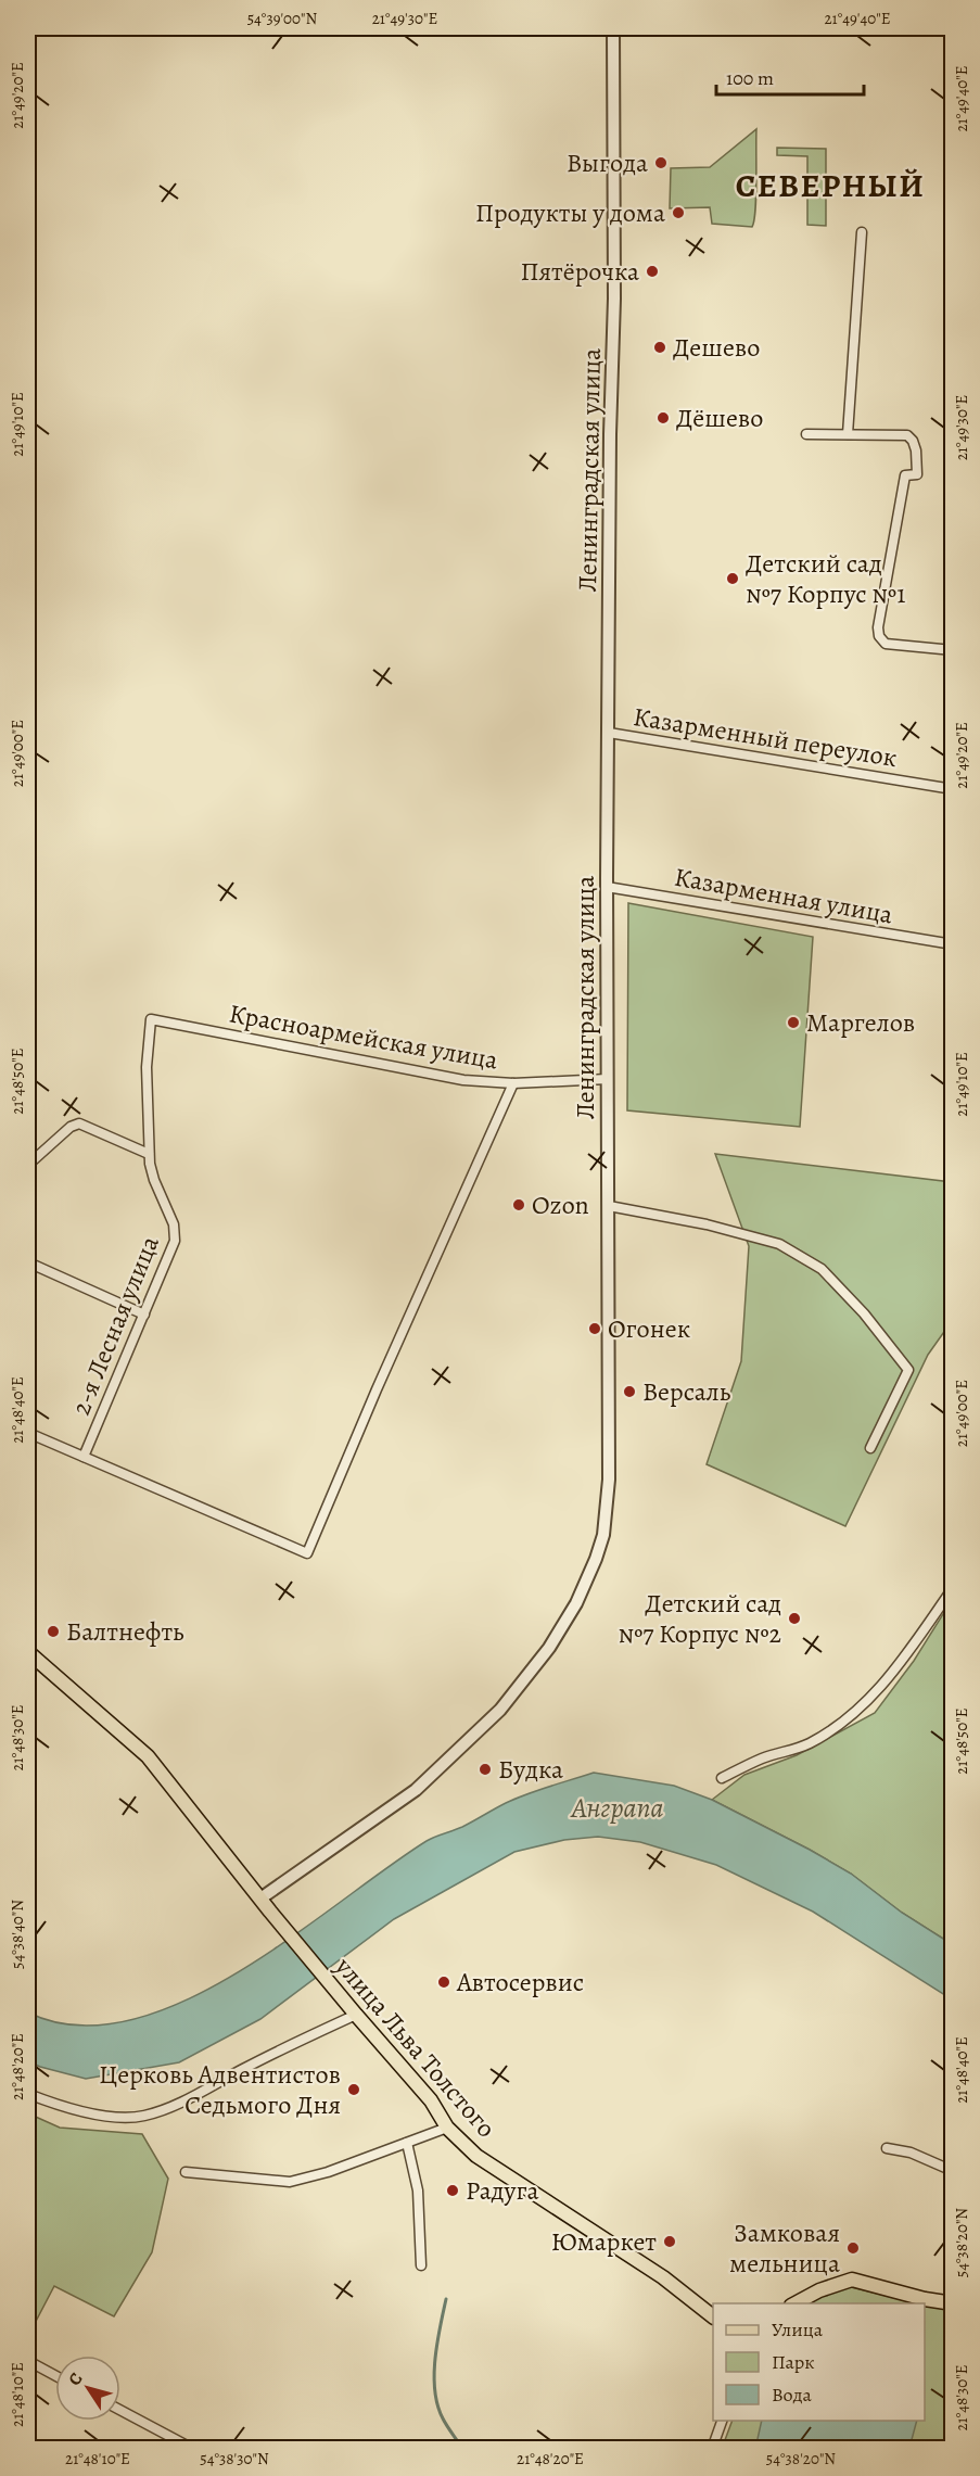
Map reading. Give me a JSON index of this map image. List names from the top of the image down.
{
  "streets": {
    "main road": ["улица Льва Толстого"],
    "street": [
      "Ленинградская улица",
      "Казарменный переулок",
      "Казарменная улица",
      "Красноармейская улица",
      "2-я Лесная улица"
    ]
  },
  "crossings": [
    ["Ленинградская улица", "Казарменный переулок"],
    ["Ленинградская улица", "Казарменная улица"],
    ["Ленинградская улица", "Красноармейская улица"],
    ["Ленинградская улица", "улица Льва Толстого"],
    ["Красноармейская улица", "2-я Лесная улица"]
  ],
  "districts": ["СЕВЕРНЫЙ"],
  "water": ["Анграпа"],
  "places": [
    "Выгода",
    "Продукты у дома",
    "Пятёрочка",
    "Дешево",
    "Дёшево",
    "Детский сад №7 Корпус №1",
    "Маргелов",
    "Ozon",
    "Огонек",
    "Версаль",
    "Детский сад №7 Корпус №2",
    "Балтнефть",
    "Будка",
    "Автосервис",
    "Церковь Адвентистов Седьмого Дня",
    "Радуга",
    "Юмаркет",
    "Замковая мельница"
  ],
  "legend": ["Улица", "Парк", "Вода"],
  "scale_bar": "100 m",
  "north": "top left",
  "coordinates": [
    "54°39'00\"N",
    "21°49'30\"E",
    "21°49'40\"E",
    "21°49'20\"E",
    "21°49'10\"E",
    "21°49'00\"E",
    "21°48'50\"E",
    "21°48'40\"E",
    "21°48'30\"E",
    "54°38'40\"N",
    "21°48'20\"E",
    "54°38'20\"N",
    "21°48'10\"E",
    "54°38'30\"N"
  ]
}
